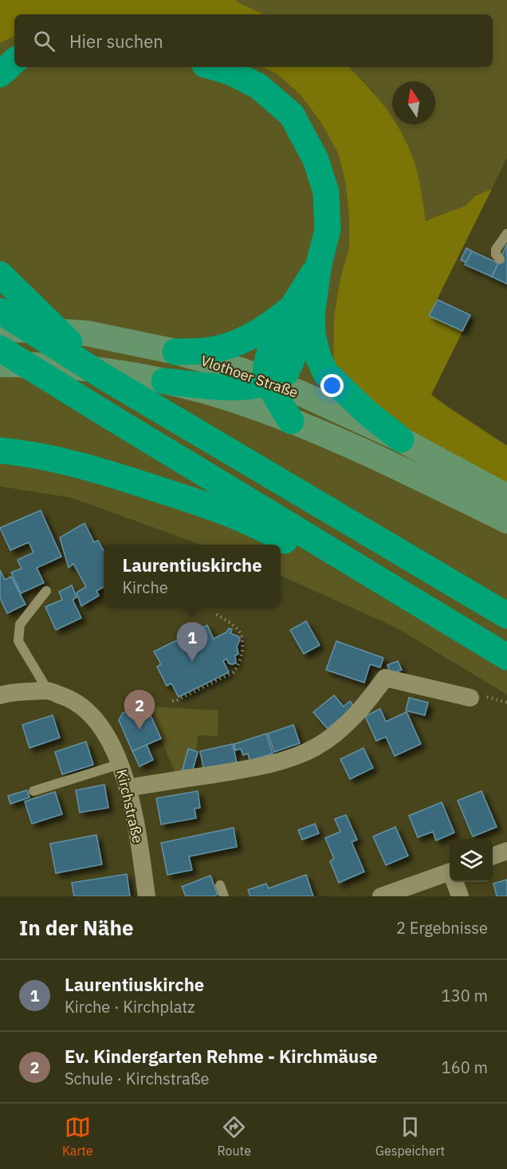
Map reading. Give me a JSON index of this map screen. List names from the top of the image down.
{
  "streets": {
    "main road": ["Vlothoer Straße"],
    "street": ["Kirchstraße"]
  },
  "north": "top",
  "page": {
    "search": "Hier suchen",
    "popup": ["Laurentiuskirche", "Kirche"],
    "pins": ["1", "2"],
    "heading": ["In der Nähe", "2 Ergebnisse"],
    "list": [
      {
        "mark": "1",
        "name": "Laurentiuskirche",
        "note": "Kirche · Kirchplatz",
        "value": "130 m"
      },
      {
        "mark": "2",
        "name": "Ev. Kindergarten Rehme - Kirchmäuse",
        "note": "Schule · Kirchstraße",
        "value": "160 m"
      }
    ],
    "nav": ["Karte", "Route", "Gespeichert"]
  }
}
